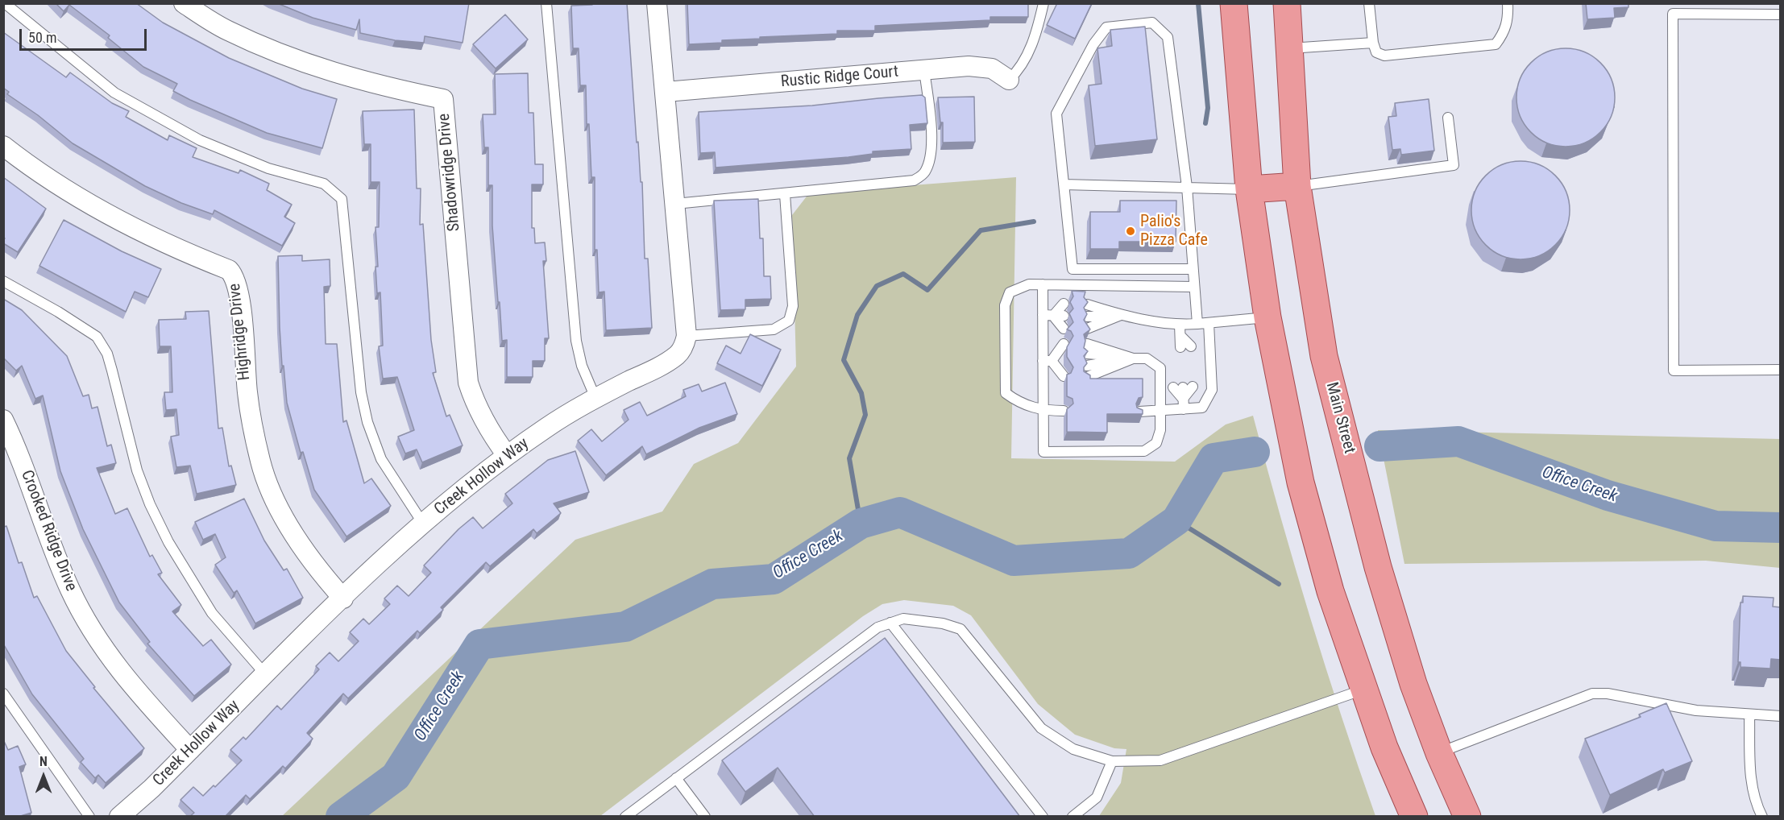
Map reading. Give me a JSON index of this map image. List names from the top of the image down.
{
  "streets": {
    "main road": ["Main Street"],
    "street": [
      "Rustic Ridge Court",
      "Shadowridge Drive",
      "Highridge Drive",
      "Creek Hollow Way",
      "Crooked Ridge Drive"
    ]
  },
  "crossings": [
    ["Shadowridge Drive", "Creek Hollow Way"],
    ["Highridge Drive", "Creek Hollow Way"],
    ["Creek Hollow Way", "Crooked Ridge Drive"]
  ],
  "water": ["Office Creek"],
  "places": ["Palio's Pizza Cafe"],
  "scale_bar": "50 m",
  "north": "top"
}
